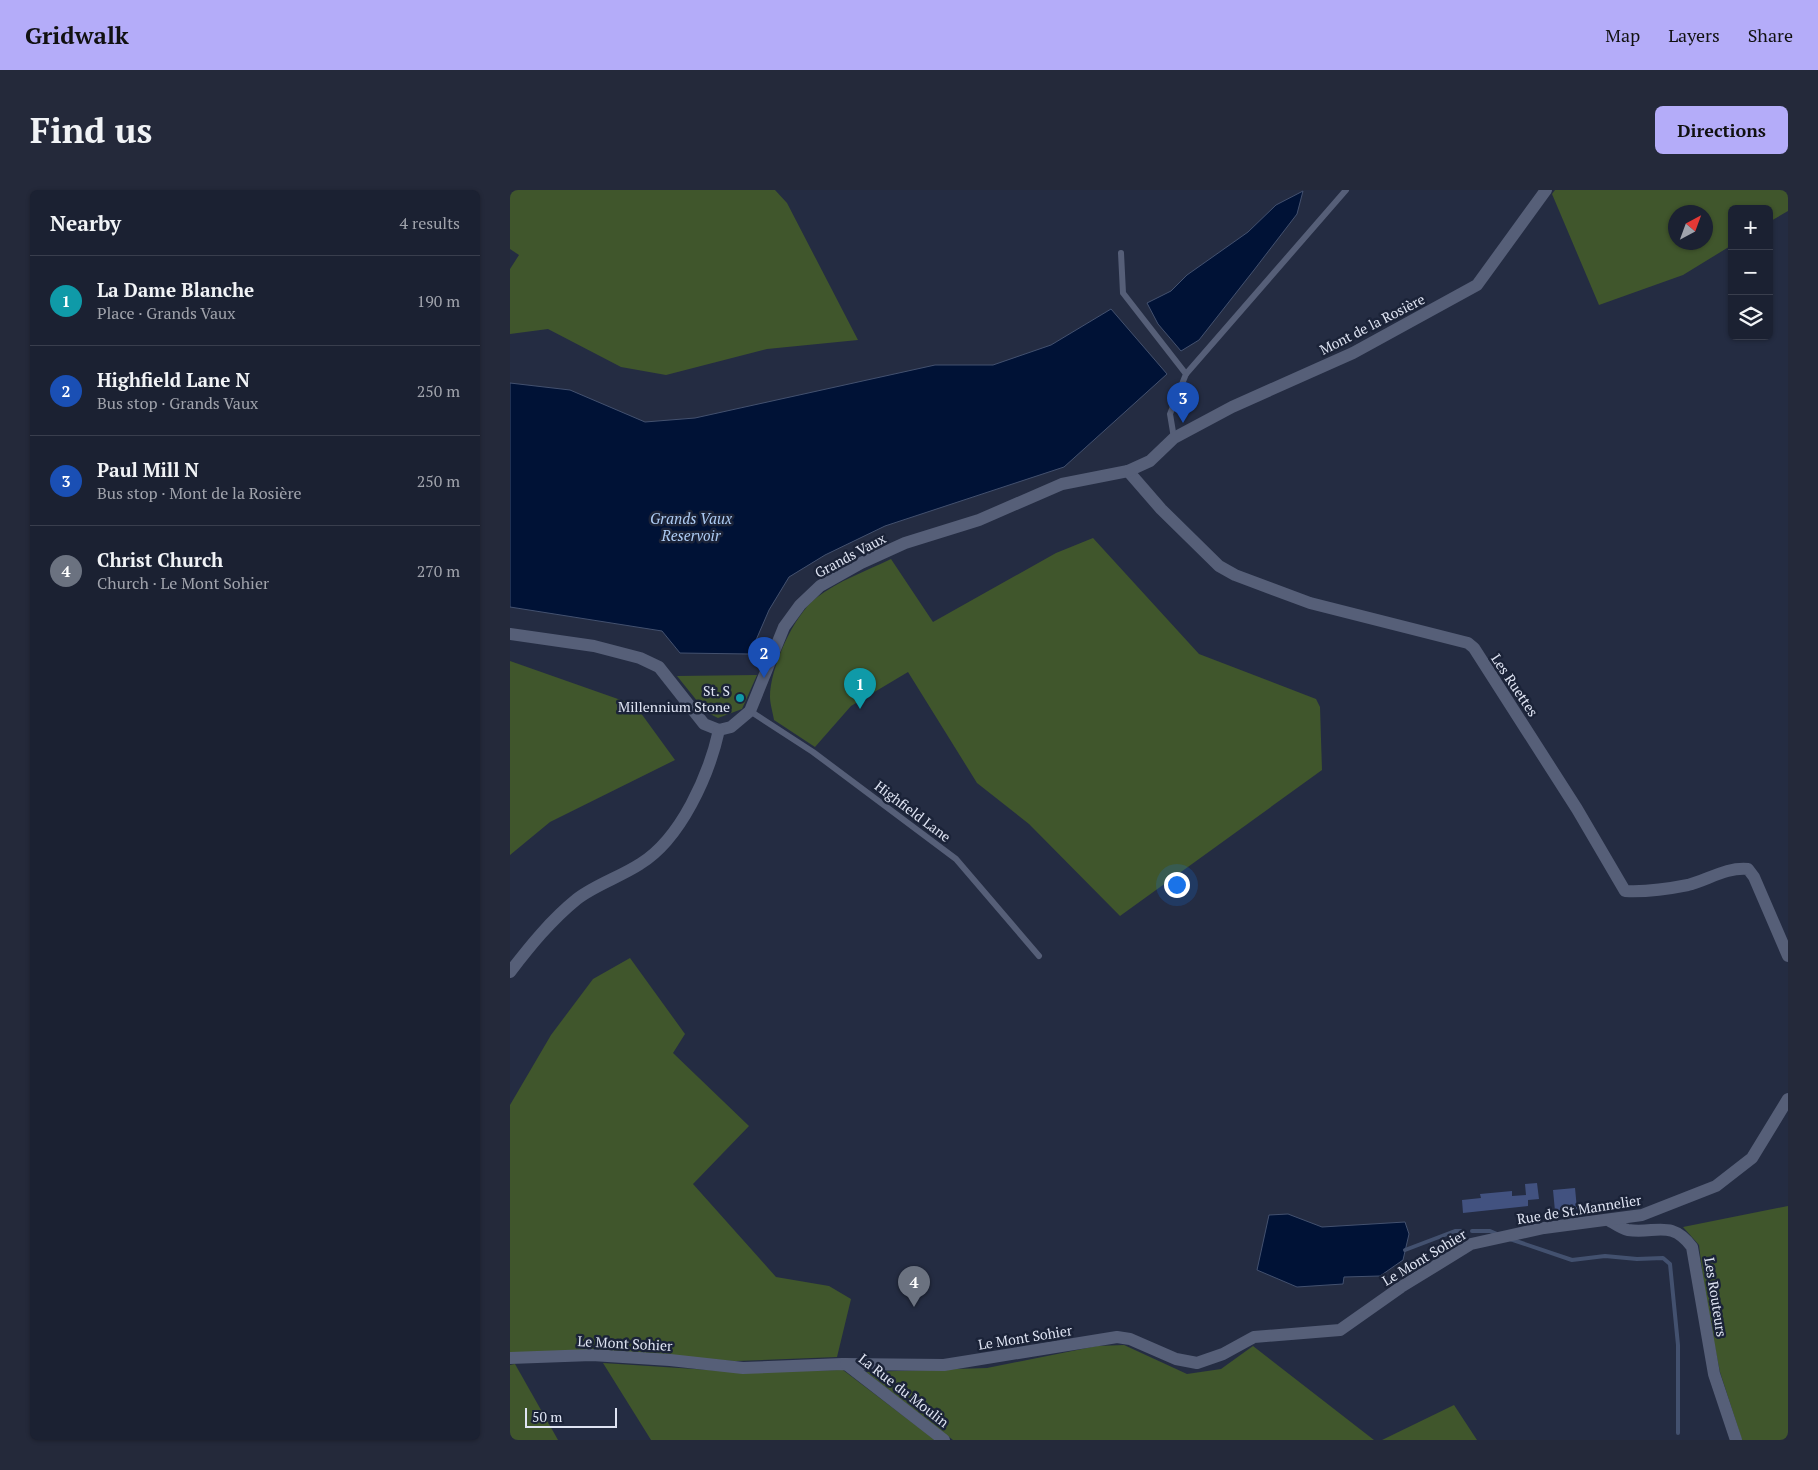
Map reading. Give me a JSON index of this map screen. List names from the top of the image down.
{
  "streets": {
    "street": [
      "Mont de la Rosière",
      "Grands Vaux",
      "Les Ruettes",
      "Rue de St.Mannelier",
      "Le Mont Sohier",
      "Les Routeurs",
      "La Rue du Moulin"
    ],
    "lane": ["Highfield Lane"]
  },
  "crossings": [
    ["Mont de la Rosière", "Grands Vaux"],
    ["Grands Vaux", "Les Ruettes"],
    ["Grands Vaux", "Highfield Lane"],
    ["Rue de St.Mannelier", "Le Mont Sohier"],
    ["Rue de St.Mannelier", "Les Routeurs"],
    ["Le Mont Sohier", "La Rue du Moulin"]
  ],
  "water": ["Grands Vaux Reservoir"],
  "places": ["St. S Millennium Stone"],
  "scale_bar": "50 m",
  "north": "top right",
  "page": {
    "header": "Gridwalk",
    "nav": ["Map", "Layers", "Share"],
    "buttons": "Directions",
    "title": "Find us",
    "heading": ["Nearby", "4 results"],
    "map_buttons": ["+", "−"],
    "list": [
      {
        "mark": "1",
        "name": "La Dame Blanche",
        "note": "Place · Grands Vaux",
        "value": "190 m"
      },
      {
        "mark": "2",
        "name": "Highfield Lane N",
        "note": "Bus stop · Grands Vaux",
        "value": "250 m"
      },
      {
        "mark": "3",
        "name": "Paul Mill N",
        "note": "Bus stop · Mont de la Rosière",
        "value": "250 m"
      },
      {
        "mark": "4",
        "name": "Christ Church",
        "note": "Church · Le Mont Sohier",
        "value": "270 m"
      }
    ],
    "pins": [
      "3",
      "2",
      "1",
      "4"
    ],
    "scale": "50 m"
  }
}
